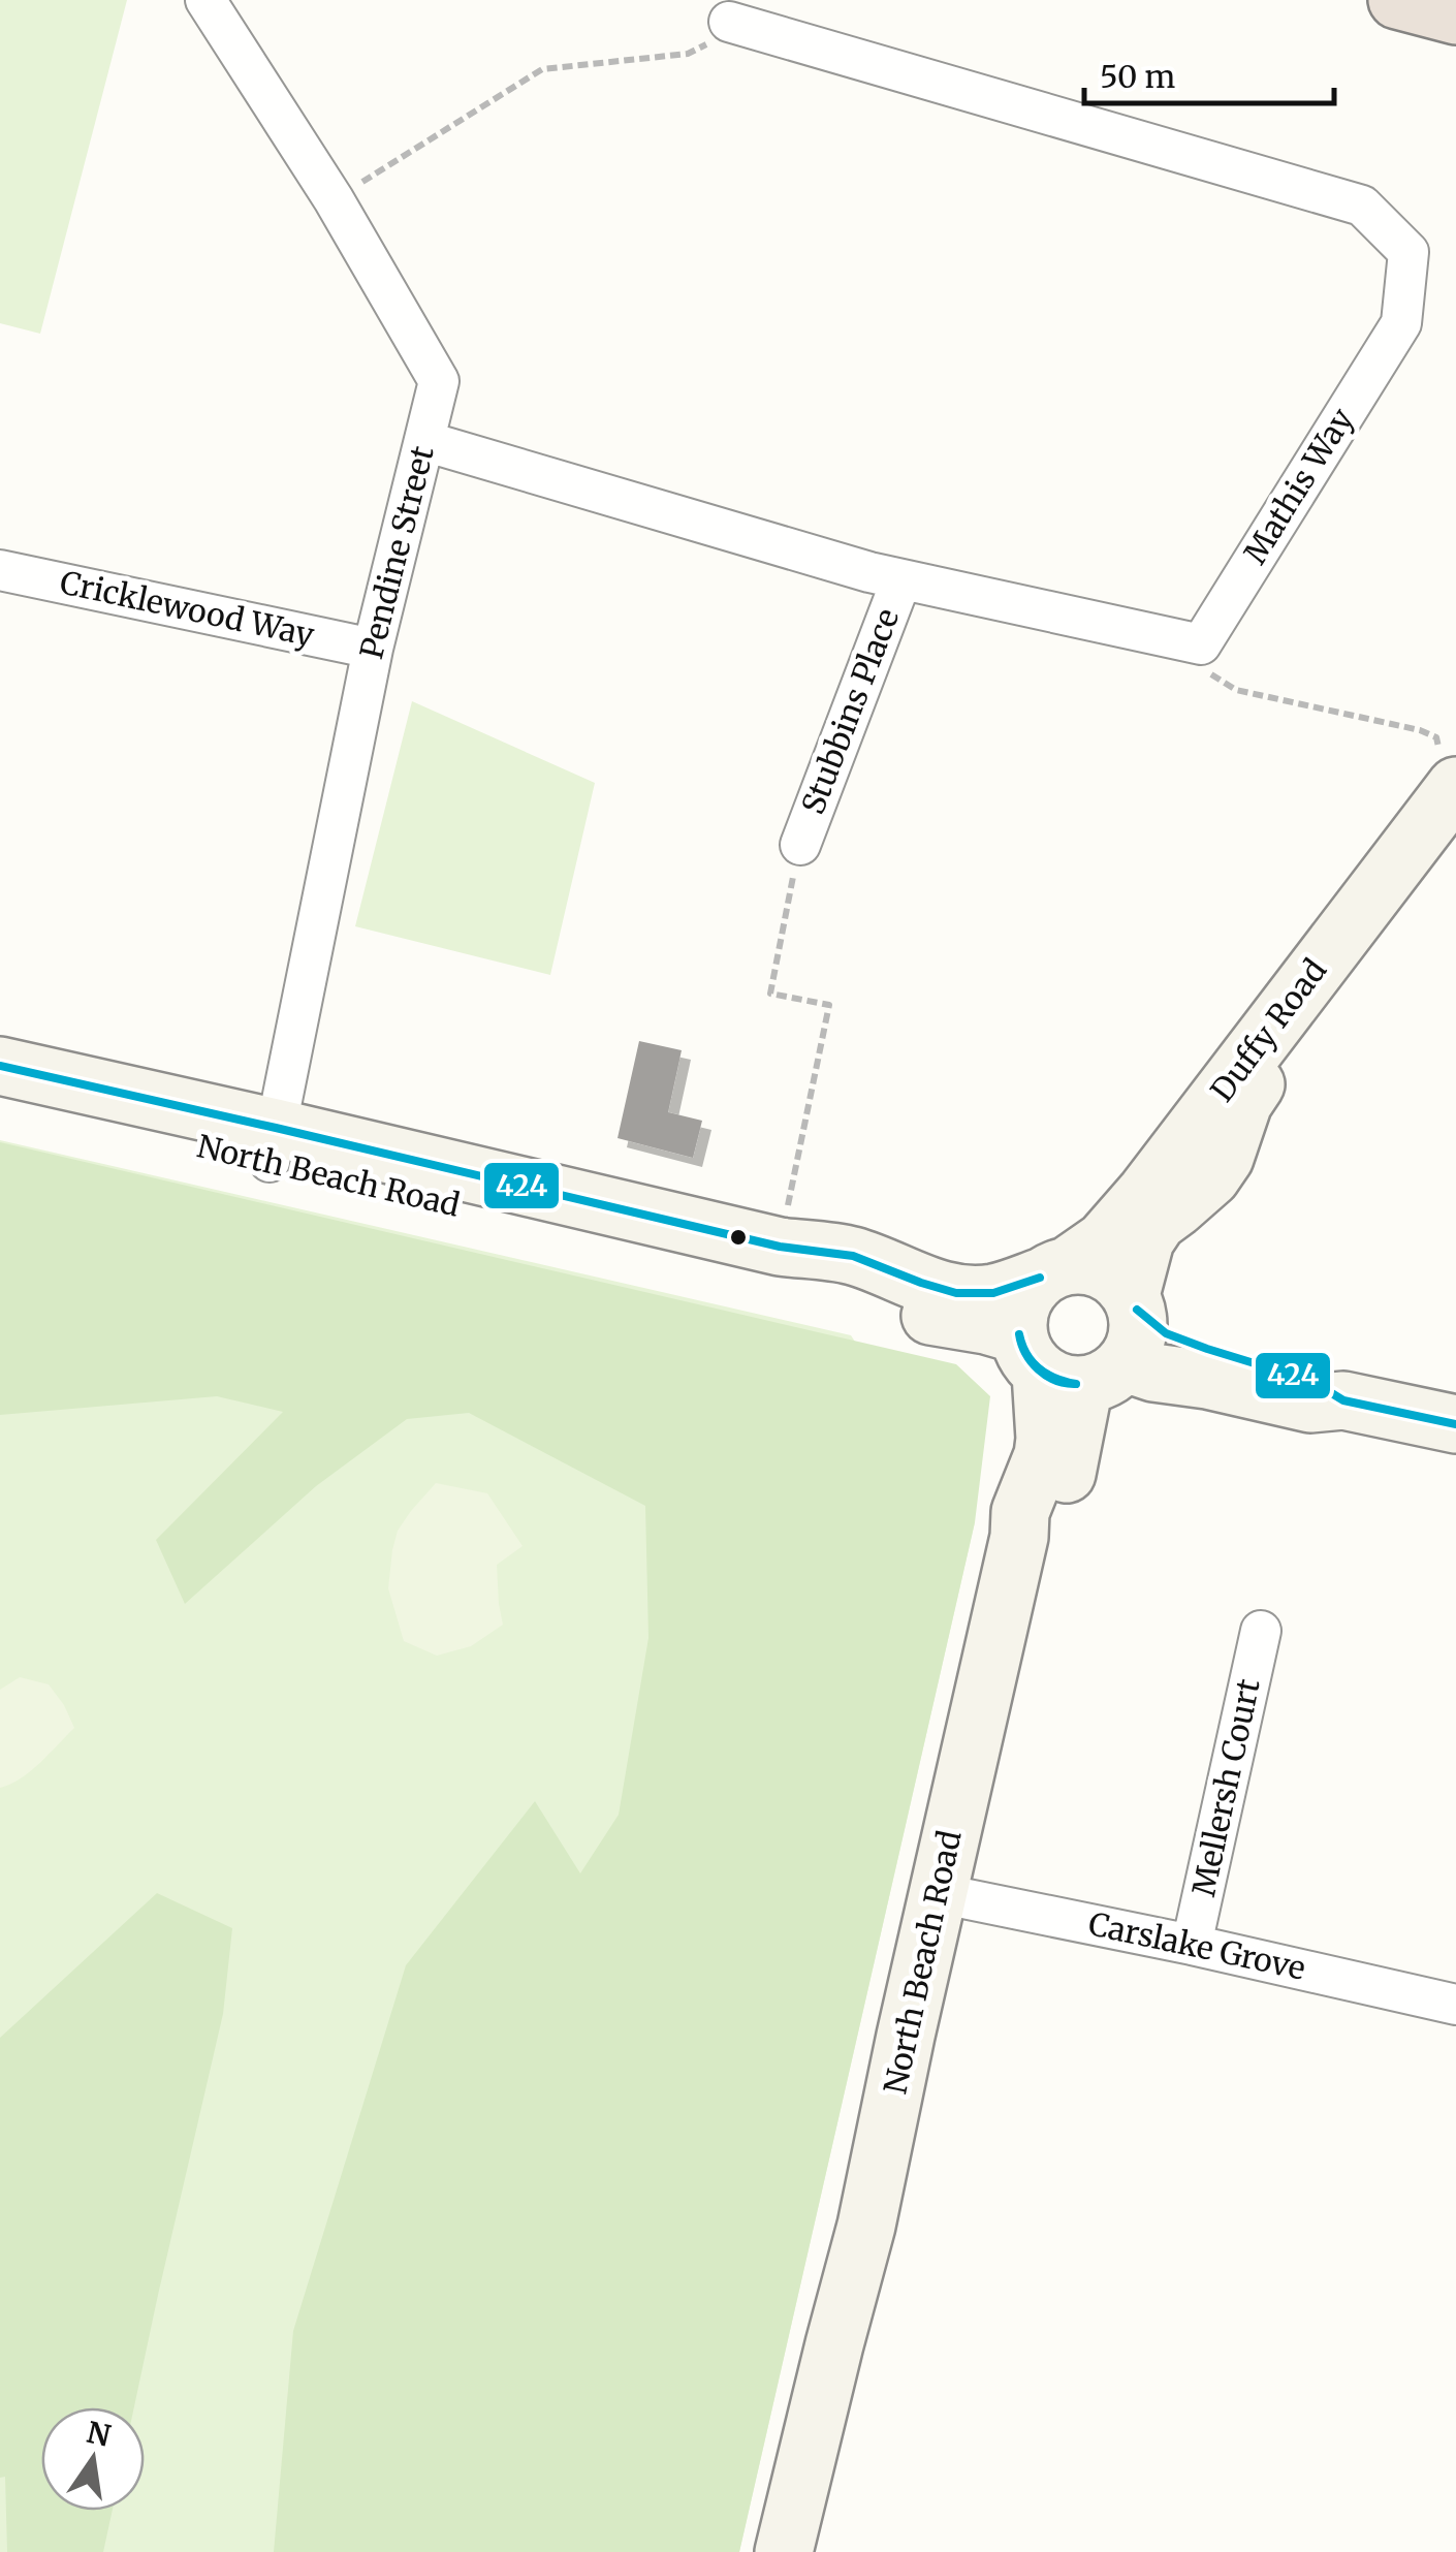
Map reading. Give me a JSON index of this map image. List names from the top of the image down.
{
  "streets": {
    "main road": ["Duffy Road", "North Beach Road"],
    "street": [
      "Mathis Way",
      "Pendine Street",
      "Cricklewood Way",
      "Stubbins Place",
      "Mellersh Court",
      "Carslake Grove"
    ]
  },
  "crossings": [
    ["Pendine Street", "Cricklewood Way"],
    ["Pendine Street", "North Beach Road"],
    ["Duffy Road", "North Beach Road"],
    ["North Beach Road", "Carslake Grove"],
    ["Mellersh Court", "Carslake Grove"]
  ],
  "lines": ["transit line 424"],
  "scale_bar": "50 m",
  "north": "top"
}
